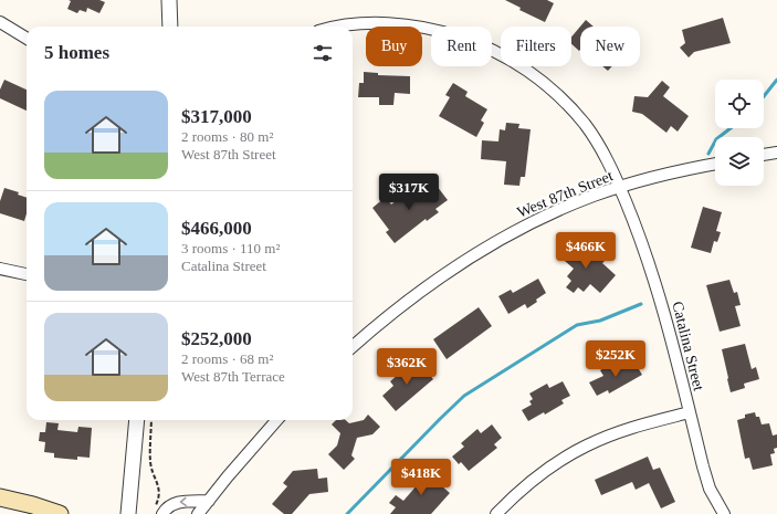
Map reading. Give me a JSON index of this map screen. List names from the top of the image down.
{
  "streets": {
    "street": ["West 87th Street", "Catalina Street"]
  },
  "crossings": [
    ["West 87th Street", "Catalina Street"]
  ],
  "page": {
    "chip": [
      "Buy",
      "Rent",
      "Filters",
      "New"
    ],
    "heading": "5 homes",
    "list": [
      {
        "name": "$317,000",
        "note": "2 rooms · 80 m² · West 87th Street"
      },
      {
        "name": "$466,000",
        "note": "3 rooms · 110 m² · Catalina Street"
      },
      {
        "name": "$252,000",
        "note": "2 rooms · 68 m² · West 87th Terrace"
      }
    ],
    "price": [
      "$317K",
      "$466K",
      "$252K",
      "$362K",
      "$418K"
    ]
  }
}
